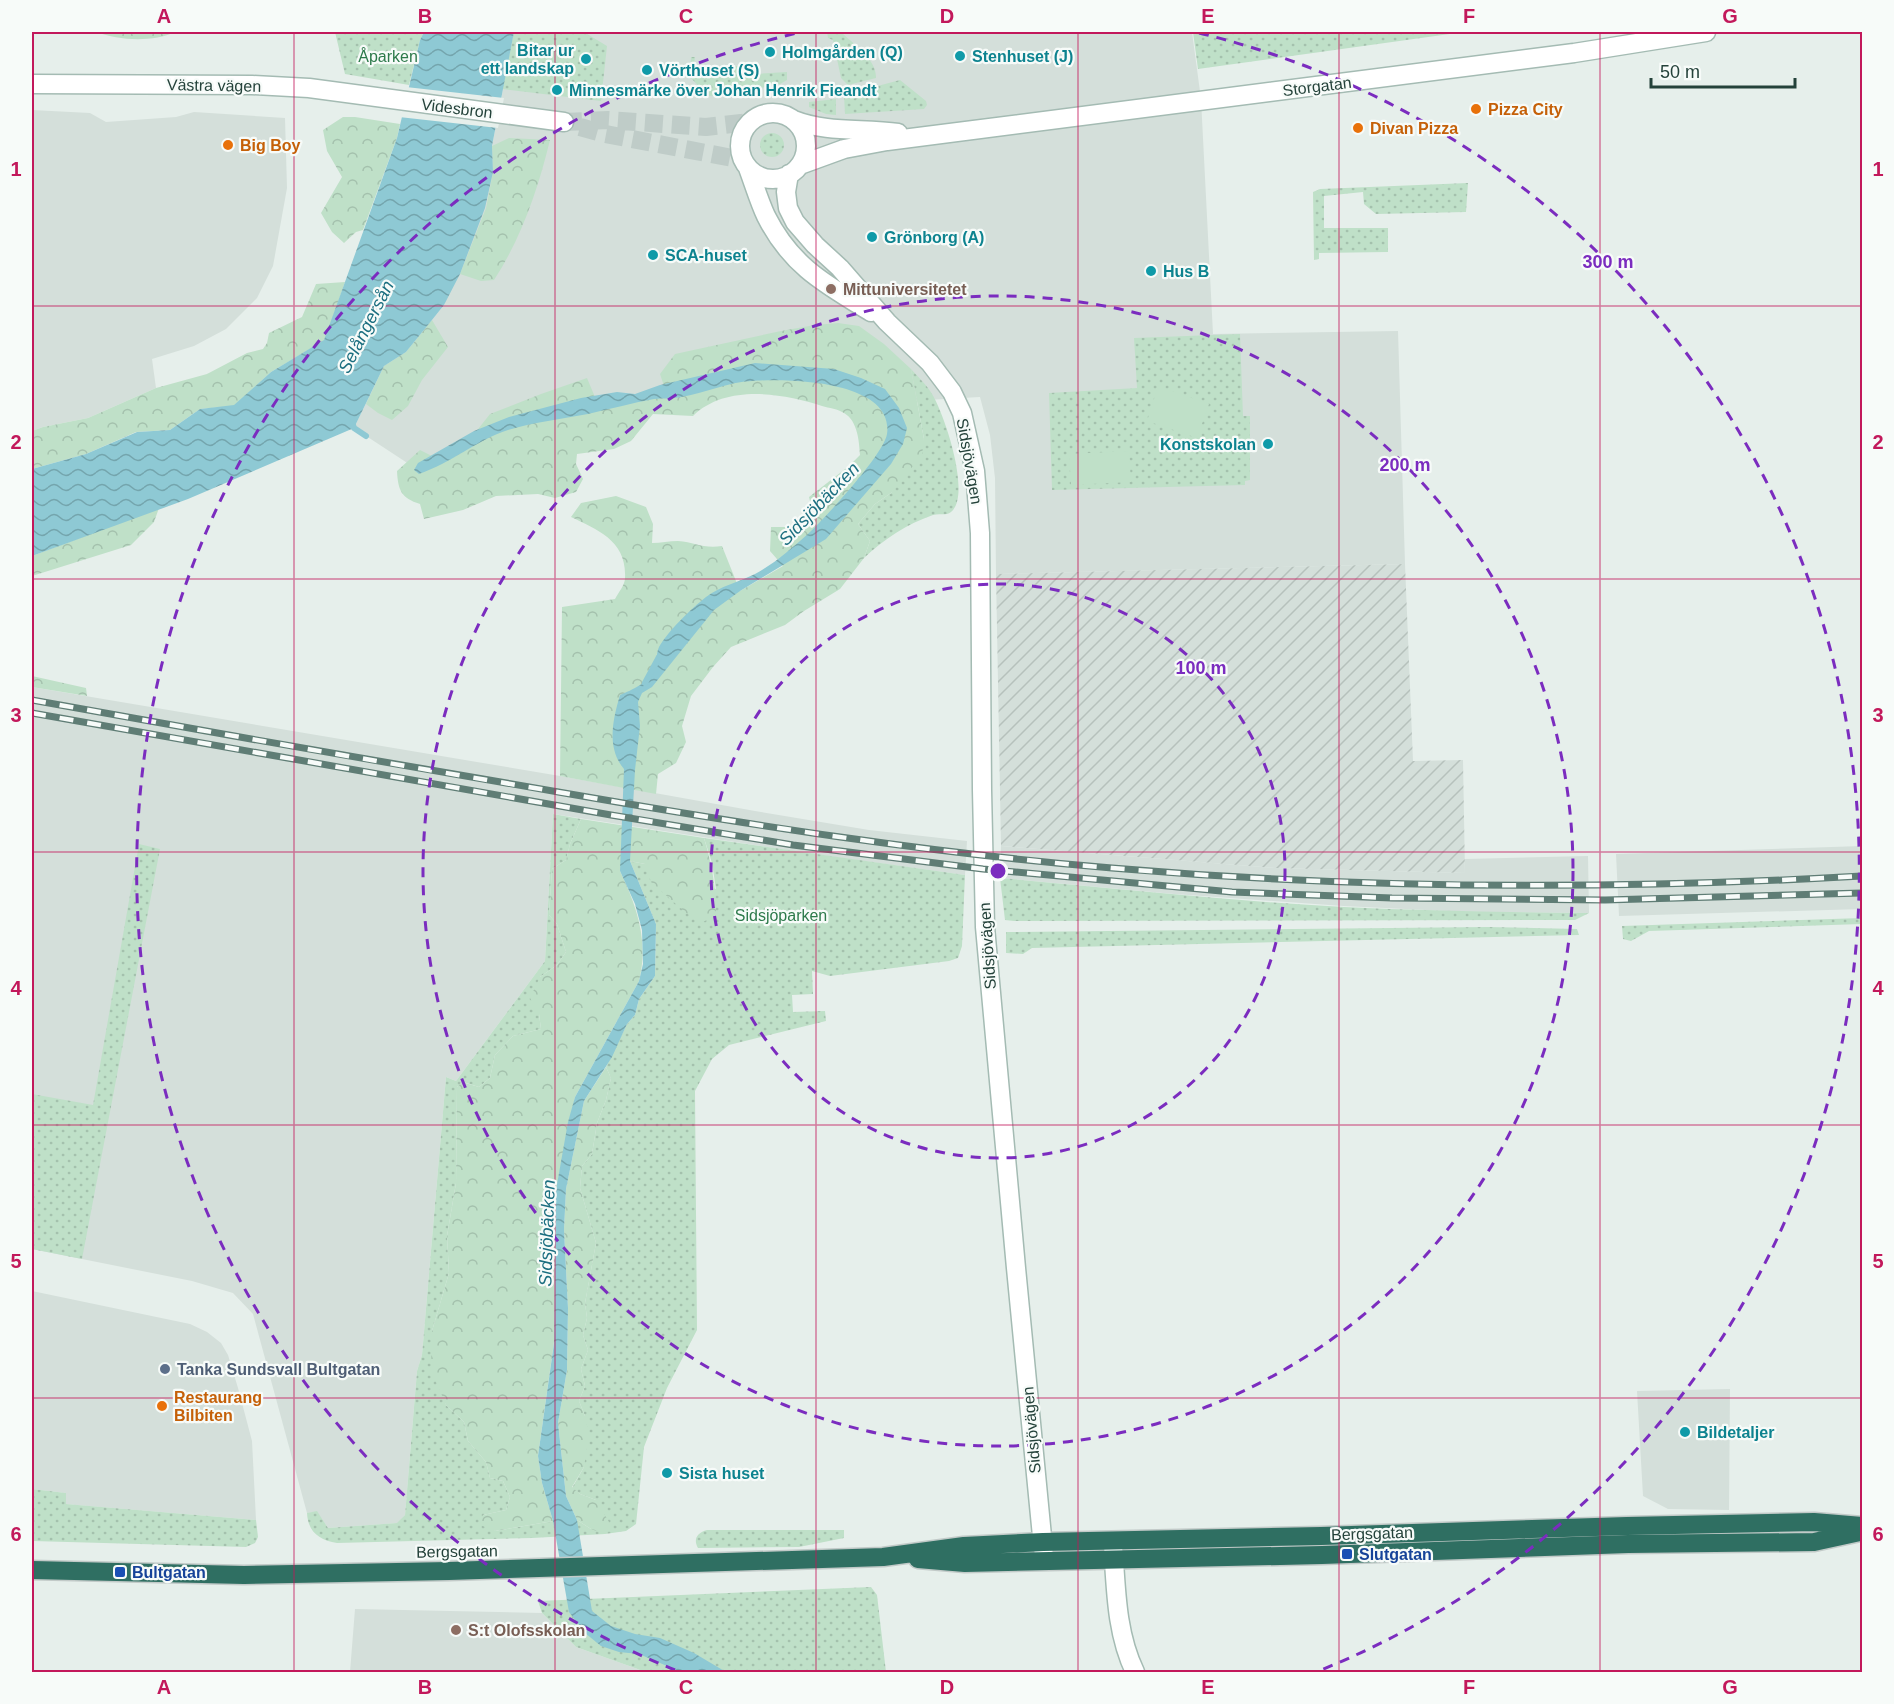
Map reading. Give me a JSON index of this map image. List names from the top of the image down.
{
  "streets": {
    "highway": ["Bergsgatan"],
    "street": [
      "Västra vägen",
      "Storgatan",
      "Videsbron",
      "Sidsjövägen"
    ]
  },
  "crossings": [
    ["Västra vägen", "Videsbron"],
    ["Storgatan", "Sidsjövägen"],
    ["Sidsjövägen", "Bergsgatan"]
  ],
  "water": ["Selångersån", "Sidsjöbäcken"],
  "parks": ["Åparken", "Sidsjöparken"],
  "places": {
    "other": [
      "Holmgården (Q)",
      "Stenhuset (J)",
      "Bitar ur ett landskap",
      "Vörthuset (S)",
      "Minnesmärke över Johan Henrik Fieandt",
      "Pizza City",
      "Divan Pizza",
      "Big Boy",
      "Grönborg (A)",
      "SCA-huset",
      "Hus B",
      "Mittuniversitetet",
      "Konstskolan",
      "Tanka Sundsvall Bultgatan",
      "Restaurang Bilbiten",
      "Bildetaljer",
      "Sista huset",
      "S:t Olofsskolan"
    ],
    "transit": ["Slutgatan", "Bultgatan"]
  },
  "scale_bar": "50 m",
  "grid": {
    "columns": [
      "A",
      "B",
      "C",
      "D",
      "E",
      "F",
      "G"
    ],
    "rows": [
      "1",
      "2",
      "3",
      "4",
      "5",
      "6"
    ]
  },
  "rings": ["300 m", "200 m", "100 m"]
}
